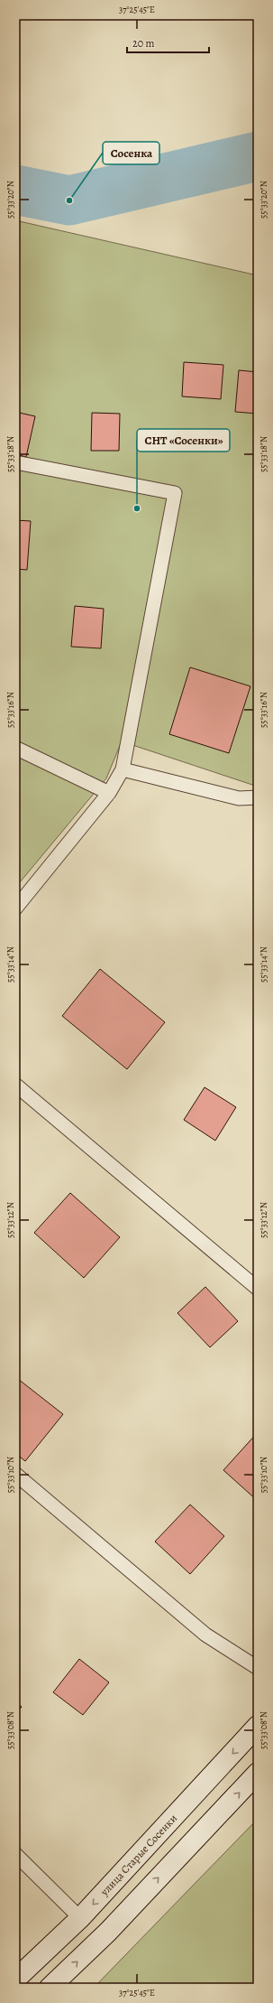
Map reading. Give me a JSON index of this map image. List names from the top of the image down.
{
  "streets": {
    "main road": ["улица Старые Сосенки"]
  },
  "places": ["Сосенка", "СНТ «Сосенки»"],
  "scale_bar": "20 m",
  "coordinates": [
    "37°25'45\"E",
    "55°33'20\"N",
    "55°33'18\"N",
    "55°33'16\"N",
    "55°33'14\"N",
    "55°33'12\"N",
    "55°33'10\"N",
    "55°33'08\"N"
  ]
}
